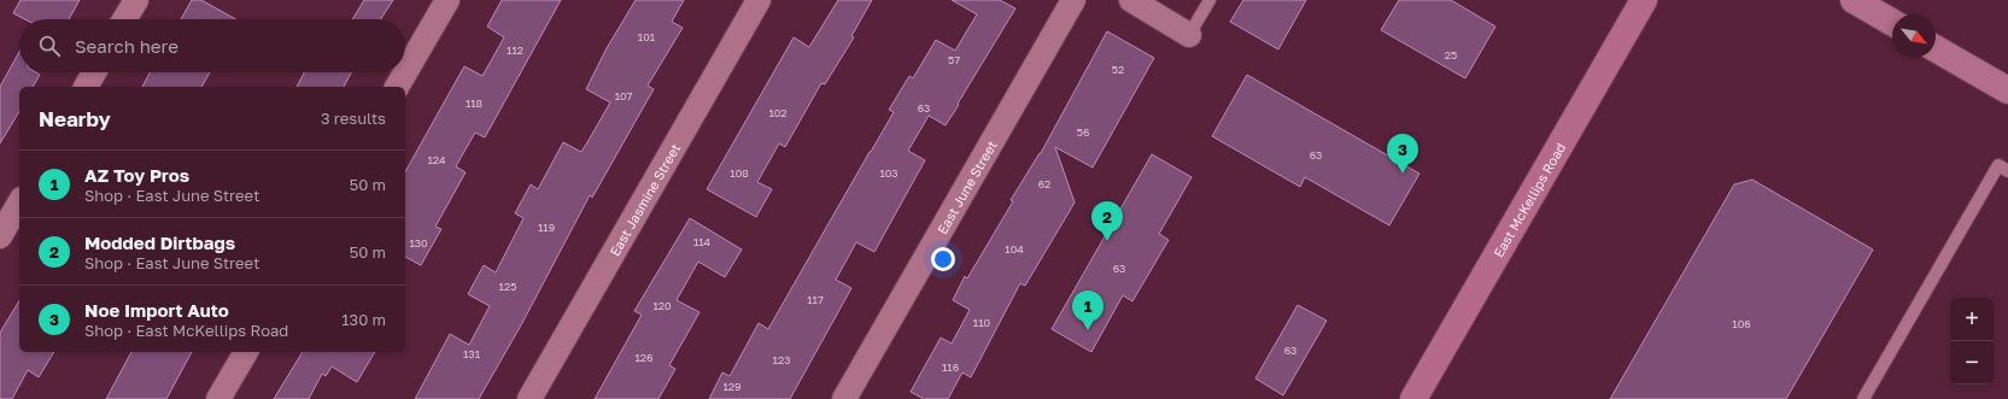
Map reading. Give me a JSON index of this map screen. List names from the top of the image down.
{
  "streets": {
    "main road": ["East McKellips Road"],
    "street": ["East June Street", "East Jasmine Street"]
  },
  "house_numbers": [
    "101",
    "112",
    "25",
    "57",
    "52",
    "107",
    "118",
    "63",
    "102",
    "56",
    "63",
    "124",
    "108",
    "103",
    "62",
    "119",
    "114",
    "130",
    "104",
    "63",
    "125",
    "117",
    "120",
    "110",
    "106",
    "63",
    "131",
    "126",
    "123",
    "116",
    "129"
  ],
  "north": "bottom right",
  "page": {
    "search": "Search here",
    "heading": ["Nearby", "3 results"],
    "pins": ["3", "2", "1"],
    "list": [
      {
        "mark": "1",
        "name": "AZ Toy Pros",
        "note": "Shop · East June Street",
        "value": "50 m"
      },
      {
        "mark": "2",
        "name": "Modded Dirtbags",
        "note": "Shop · East June Street",
        "value": "50 m"
      },
      {
        "mark": "3",
        "name": "Noe Import Auto",
        "note": "Shop · East McKellips Road",
        "value": "130 m"
      }
    ],
    "map_buttons": ["+", "−"]
  }
}
